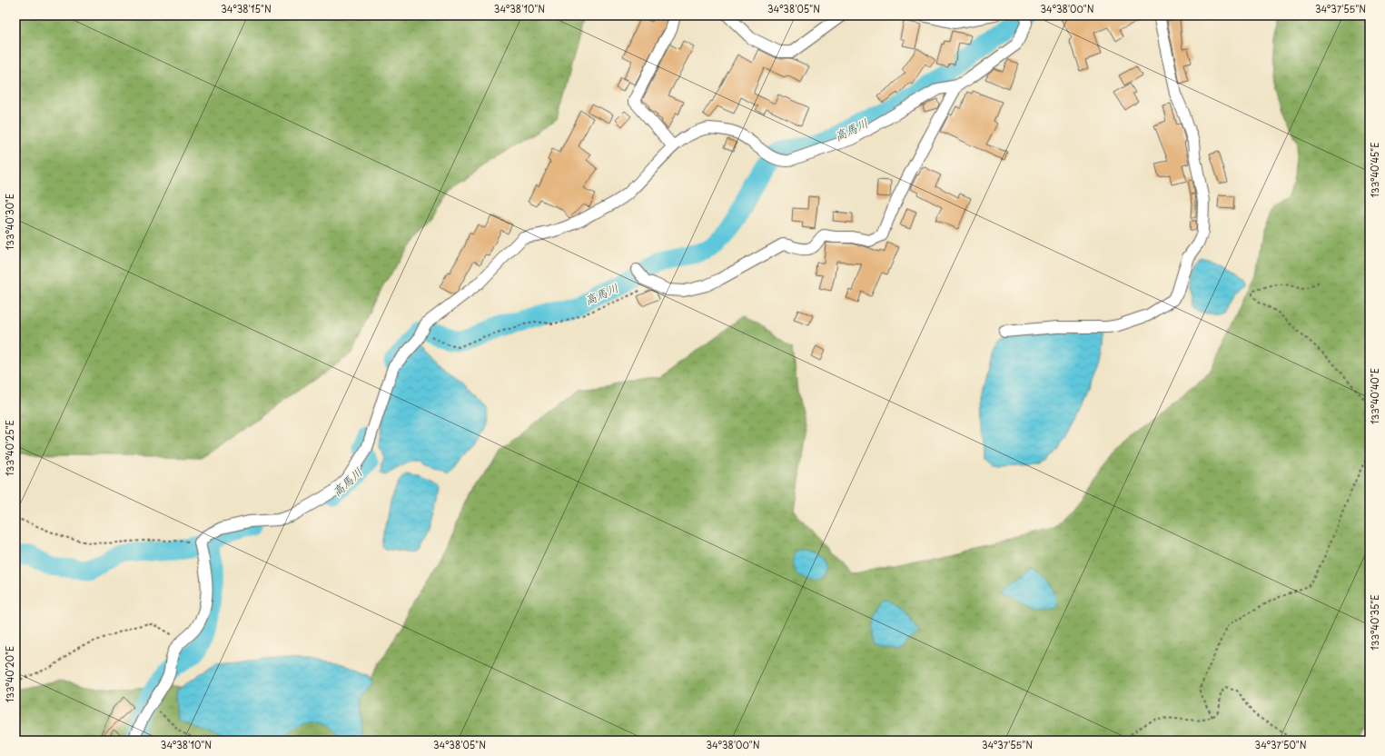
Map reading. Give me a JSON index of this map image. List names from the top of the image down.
{
  "water": ["高馬川"],
  "coordinates": [
    "34°38'15\"N",
    "34°38'10\"N",
    "34°38'05\"N",
    "34°38'00\"N",
    "34°37'55\"N",
    "133°40'45\"E",
    "133°40'30\"E",
    "133°40'40\"E",
    "133°40'25\"E",
    "133°40'35\"E",
    "133°40'20\"E",
    "34°37'50\"N"
  ]
}
